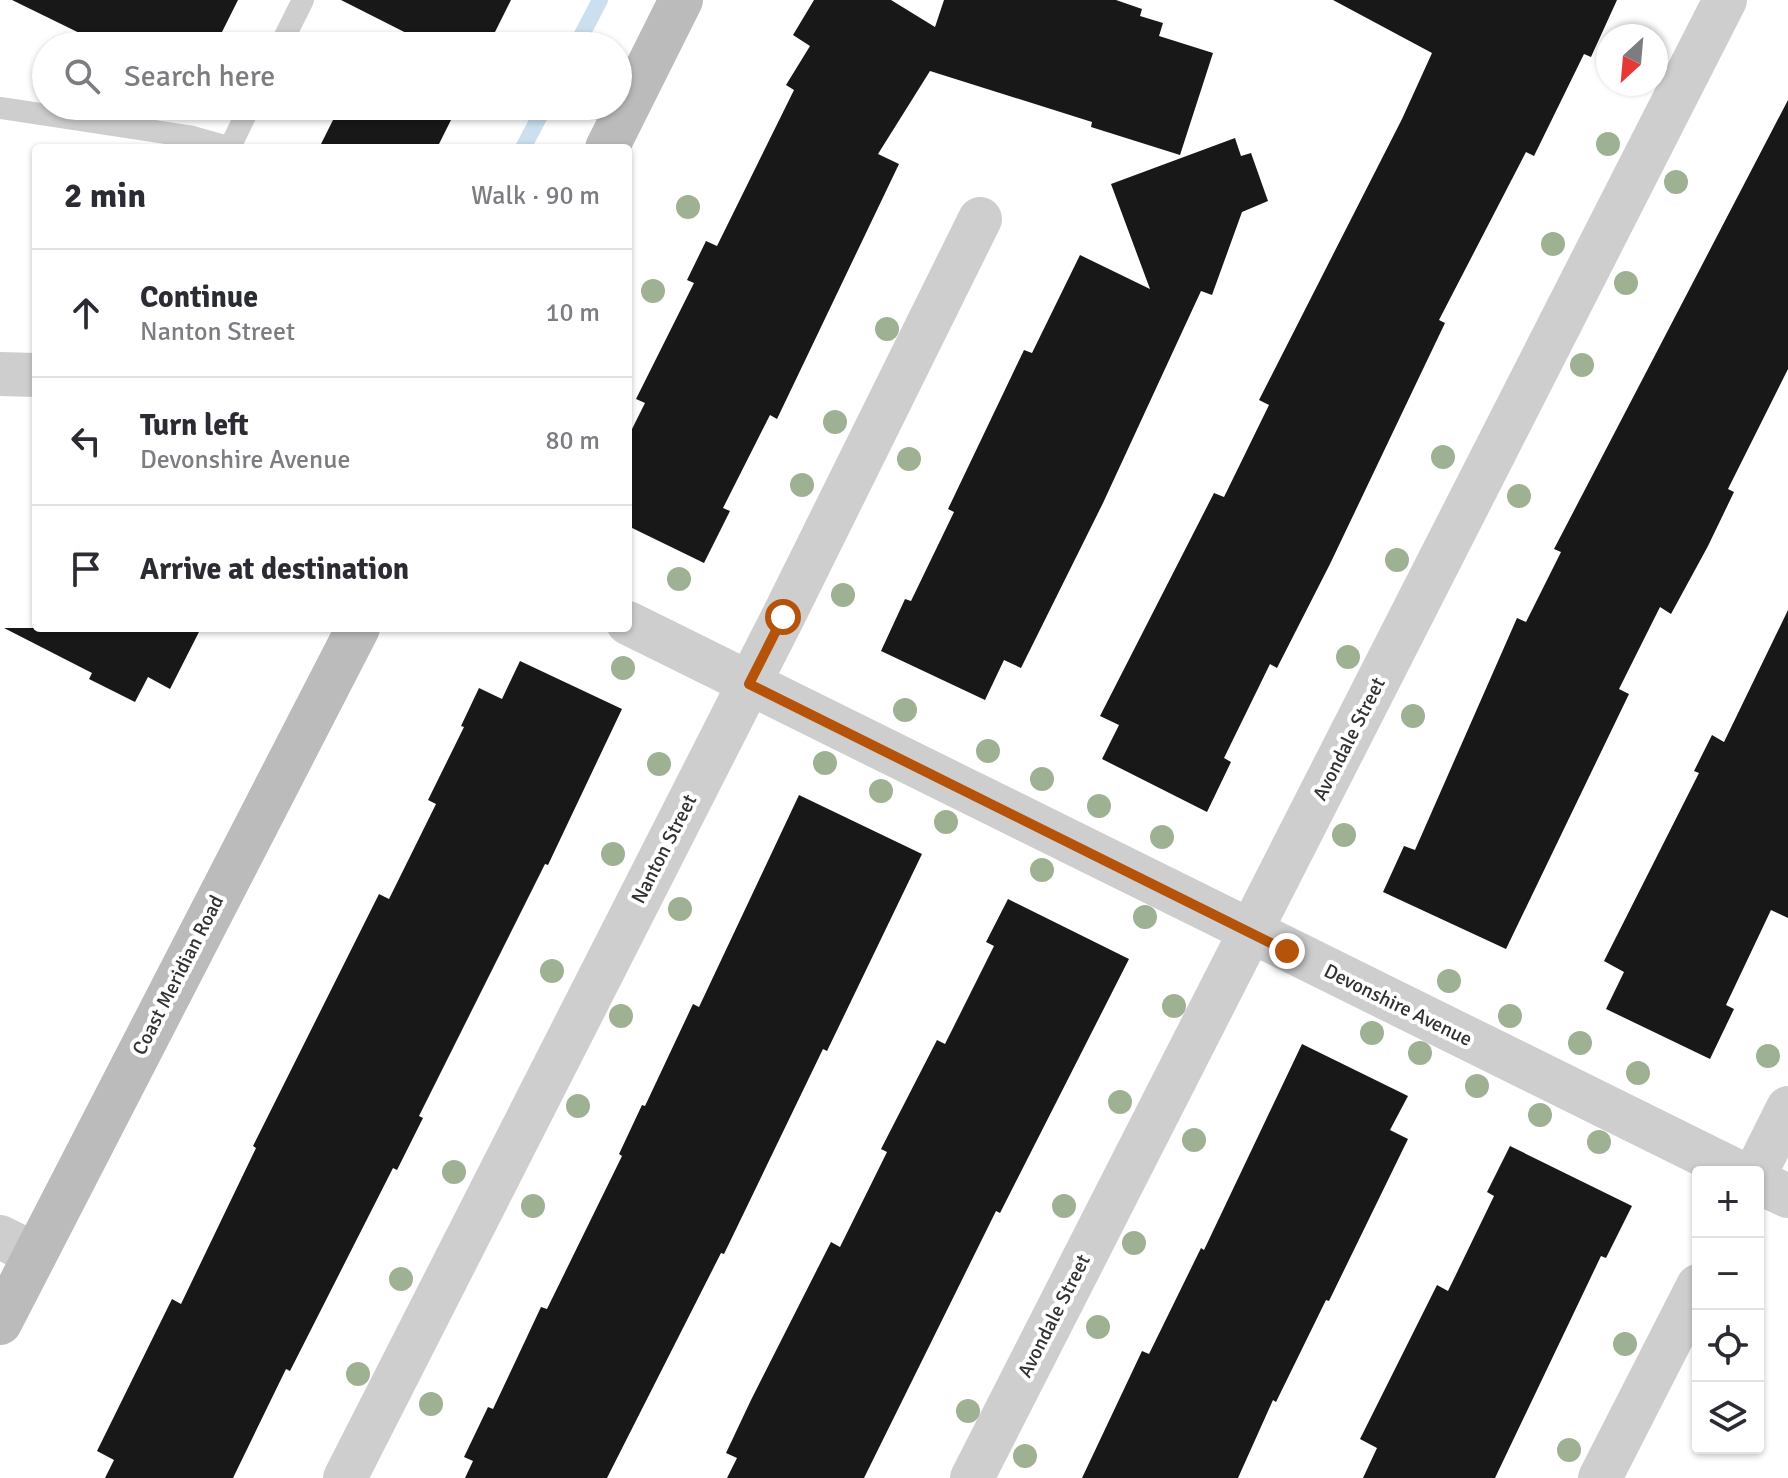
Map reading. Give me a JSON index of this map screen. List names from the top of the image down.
{
  "streets": {
    "main road": ["Coast Meridian Road"],
    "street": ["Avondale Street", "Nanton Street", "Devonshire Avenue"]
  },
  "crossings": [
    ["Avondale Street", "Devonshire Avenue"],
    ["Nanton Street", "Devonshire Avenue"]
  ],
  "north": "bottom left",
  "page": {
    "search": "Search here",
    "heading": ["2 min", "Walk · 90 m"],
    "list": [
      ["Continue", "Nanton Street", "10 m"],
      ["Turn left", "Devonshire Avenue", "80 m"],
      "Arrive at destination"
    ],
    "map_buttons": ["+", "−"]
  }
}
